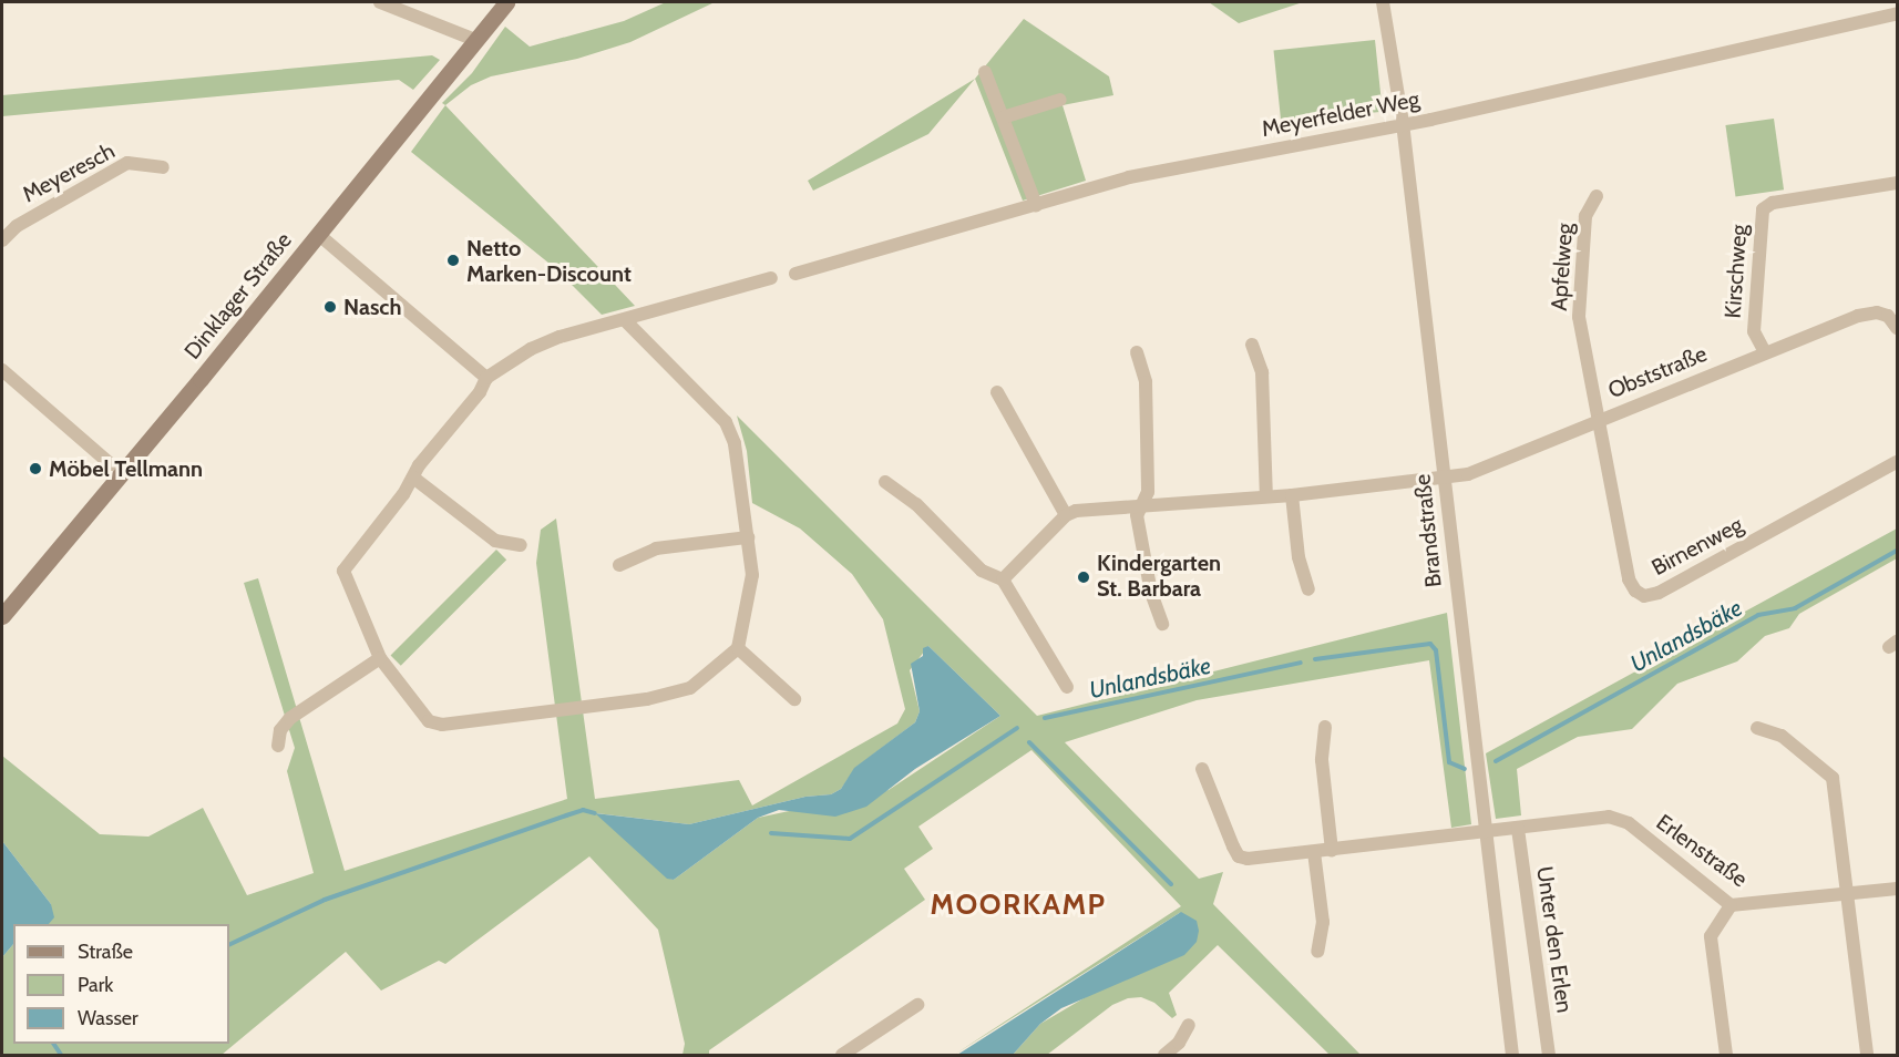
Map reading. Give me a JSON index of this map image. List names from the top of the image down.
{
  "streets": {
    "main road": ["Dinklager Straße"],
    "street": [
      "Meyerfelder Weg",
      "Meyeresch",
      "Apfelweg",
      "Kirschweg",
      "Obststraße",
      "Brandstraße",
      "Birnenweg",
      "Erlenstraße",
      "Unter den Erlen"
    ]
  },
  "crossings": [
    ["Meyerfelder Weg", "Brandstraße"],
    ["Apfelweg", "Obststraße"],
    ["Apfelweg", "Birnenweg"],
    ["Kirschweg", "Obststraße"],
    ["Obststraße", "Brandstraße"],
    ["Obststraße", "Birnenweg"],
    ["Brandstraße", "Erlenstraße"],
    ["Erlenstraße", "Unter den Erlen"]
  ],
  "districts": ["MOORKAMP"],
  "water": ["Unlandsbäke"],
  "places": [
    "Netto Marken-Discount",
    "Nasch",
    "Möbel Tellmann",
    "Kindergarten St. Barbara"
  ],
  "legend": ["Straße", "Park", "Wasser"]
}
